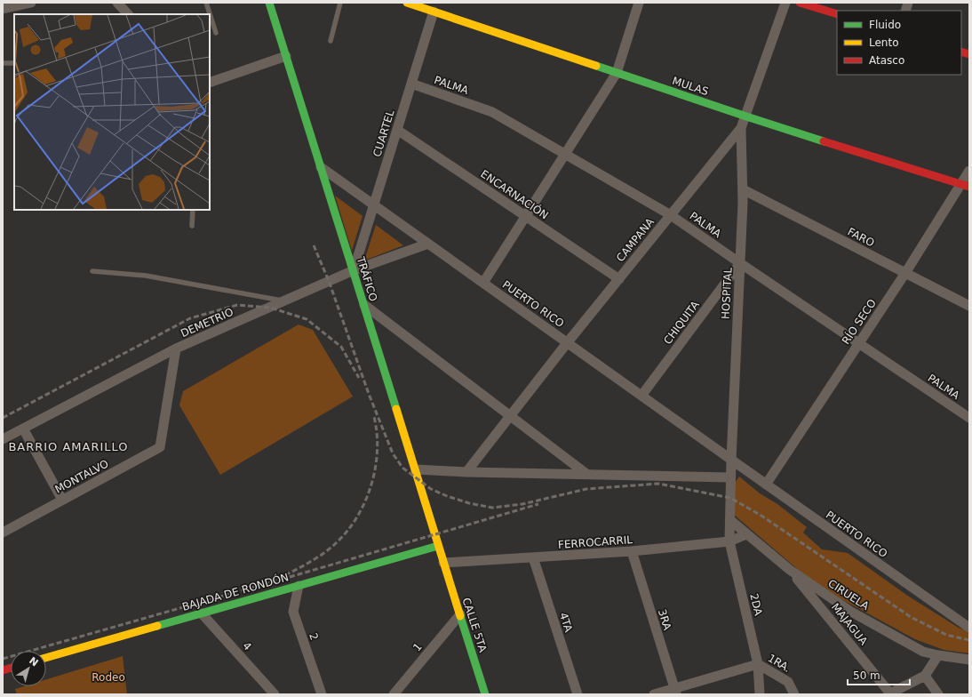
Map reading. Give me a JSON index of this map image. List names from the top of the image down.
{
  "streets": {
    "street": [
      "PALMA",
      "MULAS",
      "CUARTEL",
      "ENCARNACIÓN",
      "FARO",
      "CAMPANA",
      "TRÁFICO",
      "HOSPITAL",
      "PUERTO RICO",
      "RÍO SECO",
      "DEMETRIO",
      "CHIQUITA",
      "MONTALVO",
      "FERROCARRIL",
      "BAJADA DE RONDÓN",
      "CIRUELA",
      "2DA",
      "3RA",
      "4TA",
      "MAJAGUA",
      "CALLE 5TA",
      "2",
      "4",
      "1",
      "1RA."
    ]
  },
  "crossings": [
    ["PALMA", "CUARTEL"],
    ["PALMA", "CAMPANA"],
    ["PALMA", "HOSPITAL"],
    ["PALMA", "RÍO SECO"],
    ["PALMA", "CHIQUITA"],
    ["MULAS", "CUARTEL"],
    ["MULAS", "CAMPANA"],
    ["MULAS", "RÍO SECO"],
    ["CUARTEL", "ENCARNACIÓN"],
    ["CUARTEL", "TRÁFICO"],
    ["CUARTEL", "PUERTO RICO"],
    ["CUARTEL", "DEMETRIO"],
    ["ENCARNACIÓN", "CAMPANA"],
    ["FARO", "HOSPITAL"],
    ["FARO", "RÍO SECO"],
    ["CAMPANA", "HOSPITAL"],
    ["CAMPANA", "PUERTO RICO"],
    ["TRÁFICO", "PUERTO RICO"],
    ["TRÁFICO", "DEMETRIO"],
    ["TRÁFICO", "FERROCARRIL"],
    ["TRÁFICO", "BAJADA DE RONDÓN"],
    ["TRÁFICO", "CALLE 5TA"],
    ["HOSPITAL", "PUERTO RICO"],
    ["HOSPITAL", "CHIQUITA"],
    ["PUERTO RICO", "RÍO SECO"],
    ["PUERTO RICO", "DEMETRIO"],
    ["PUERTO RICO", "CHIQUITA"],
    ["DEMETRIO", "MONTALVO"],
    ["FERROCARRIL", "CIRUELA"],
    ["FERROCARRIL", "2DA"],
    ["FERROCARRIL", "3RA"],
    ["FERROCARRIL", "4TA"],
    ["FERROCARRIL", "CALLE 5TA"],
    ["BAJADA DE RONDÓN", "2"],
    ["BAJADA DE RONDÓN", "4"],
    ["CIRUELA", "2DA"],
    ["CIRUELA", "MAJAGUA"],
    ["2DA", "1RA."],
    ["CALLE 5TA", "1"]
  ],
  "districts": ["BARRIO AMARILLO"],
  "parks": ["Rodeo"],
  "legend": ["Fluido", "Lento", "Atasco"],
  "scale_bar": "50 m",
  "north": "top right"
}
